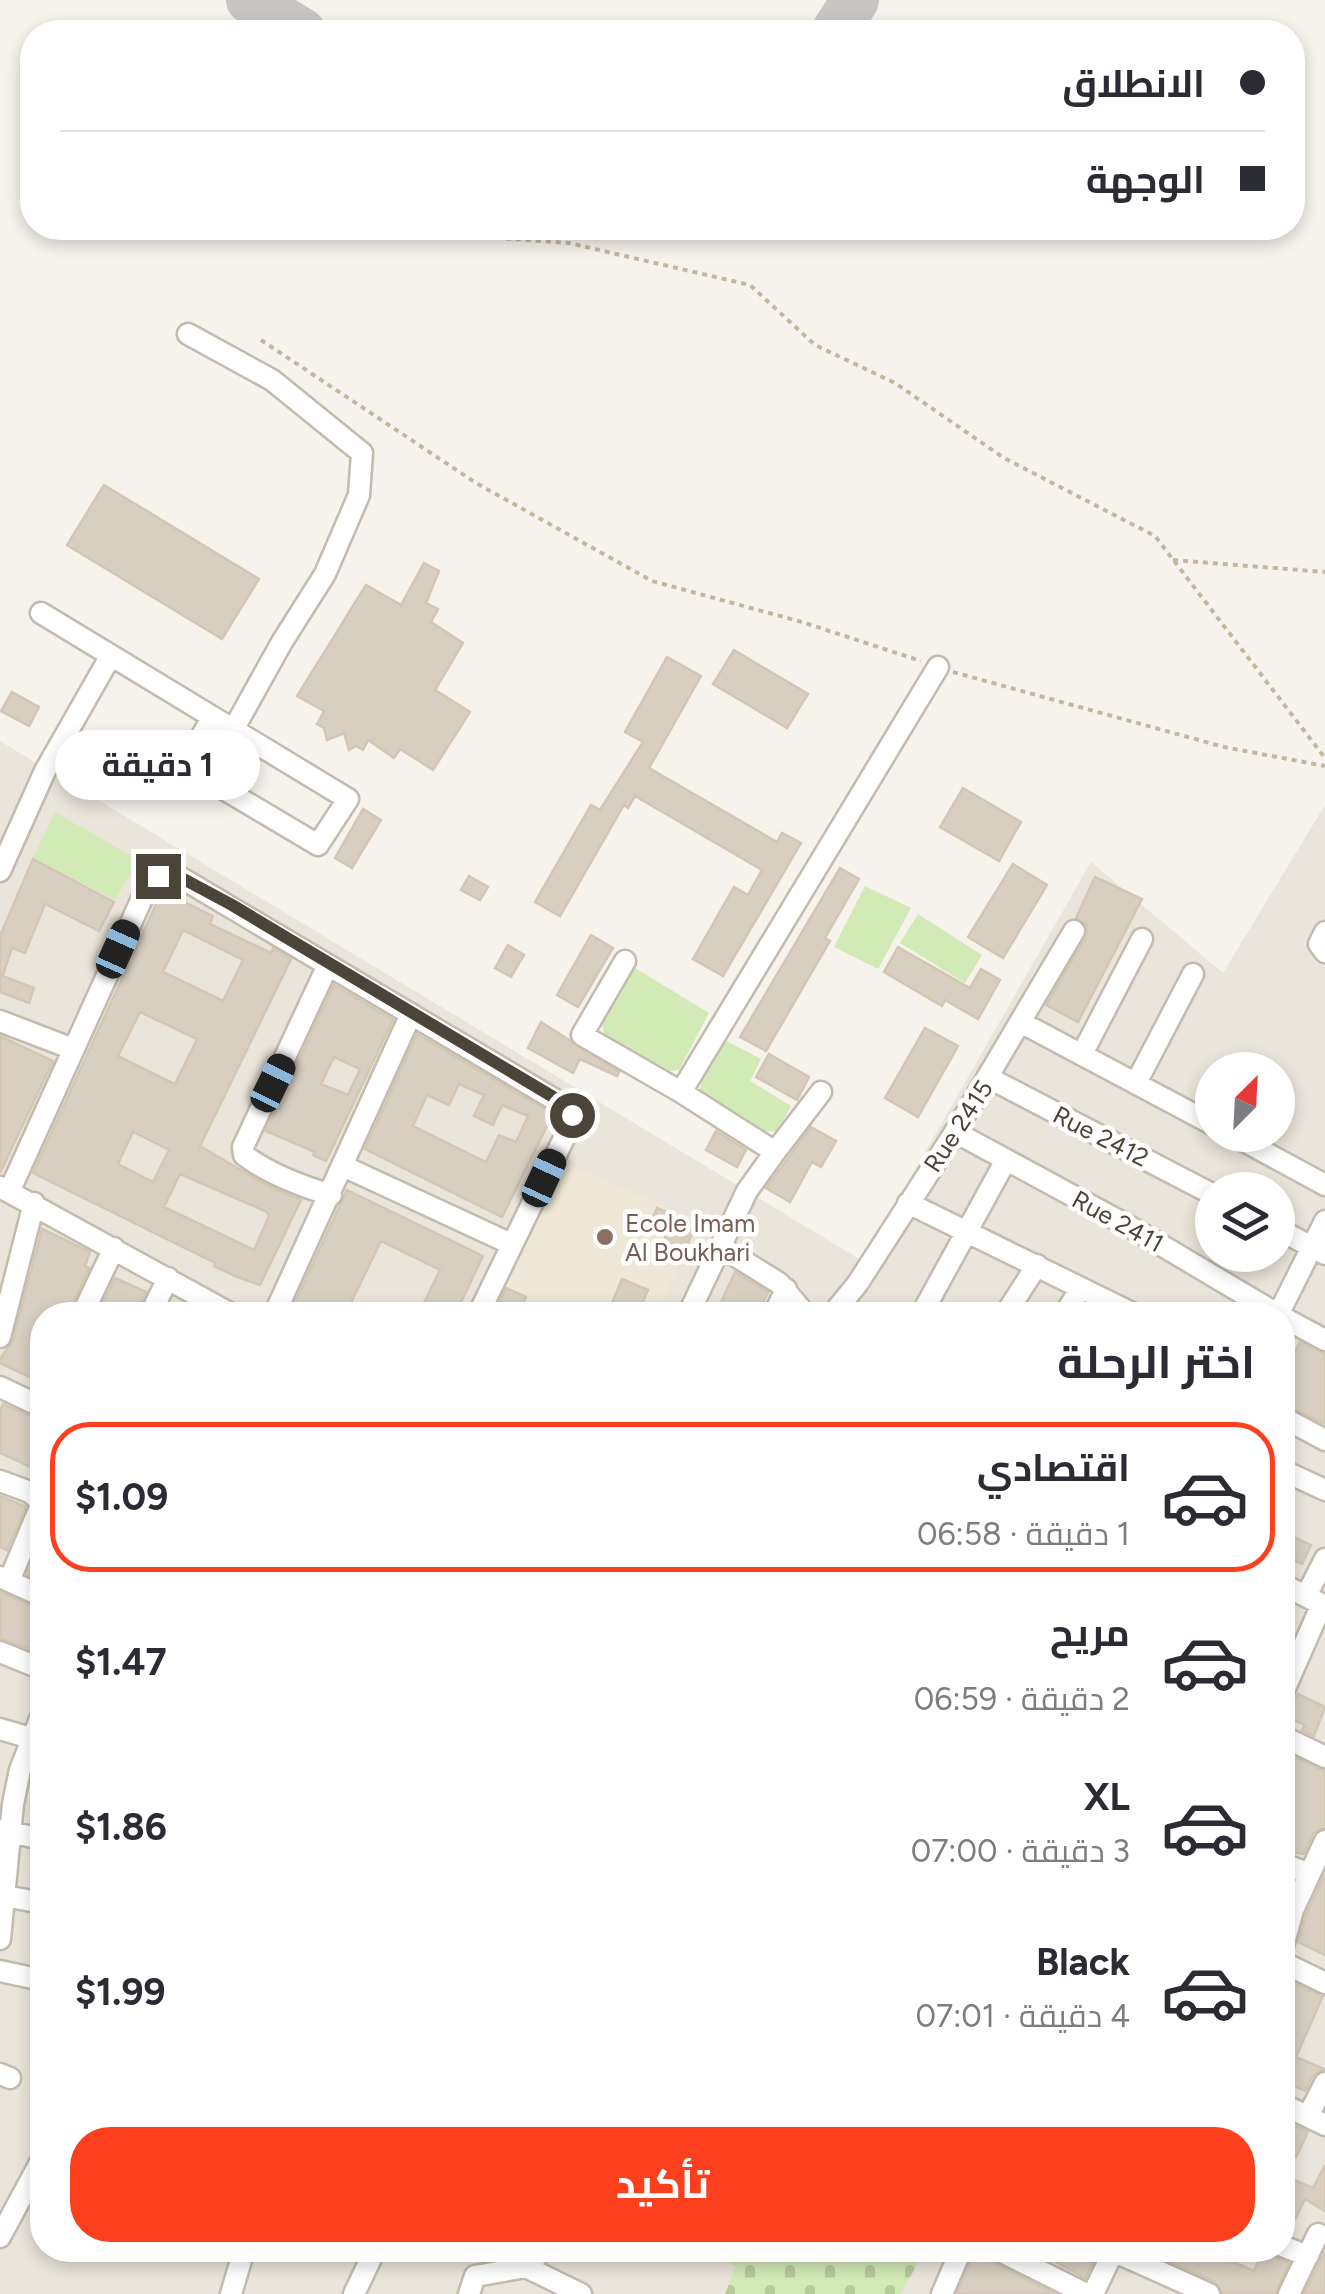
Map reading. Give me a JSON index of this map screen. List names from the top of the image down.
{
  "streets": {
    "street": ["Rue 2415", "Rue 2412", "Rue 2411"]
  },
  "crossings": [
    ["Rue 2415", "Rue 2412"],
    ["Rue 2415", "Rue 2411"]
  ],
  "places": ["Ecole Imam Al Boukhari"],
  "north": "top right",
  "page": {
    "banner": ["الانطلاق", "الوجهة"],
    "bubble": "1 دقيقة",
    "heading": "اختر الرحلة",
    "list": [
      {
        "name": "اقتصادي",
        "note": "1 دقيقة · 06:58",
        "value": "$1.09"
      },
      {
        "name": "مريح",
        "note": "2 دقيقة · 06:59",
        "value": "$1.47"
      },
      {
        "name": "XL",
        "note": "3 دقيقة · 07:00",
        "value": "$1.86"
      },
      {
        "name": "Black",
        "note": "4 دقيقة · 07:01",
        "value": "$1.99"
      }
    ],
    "buttons": "تأكيد"
  }
}
